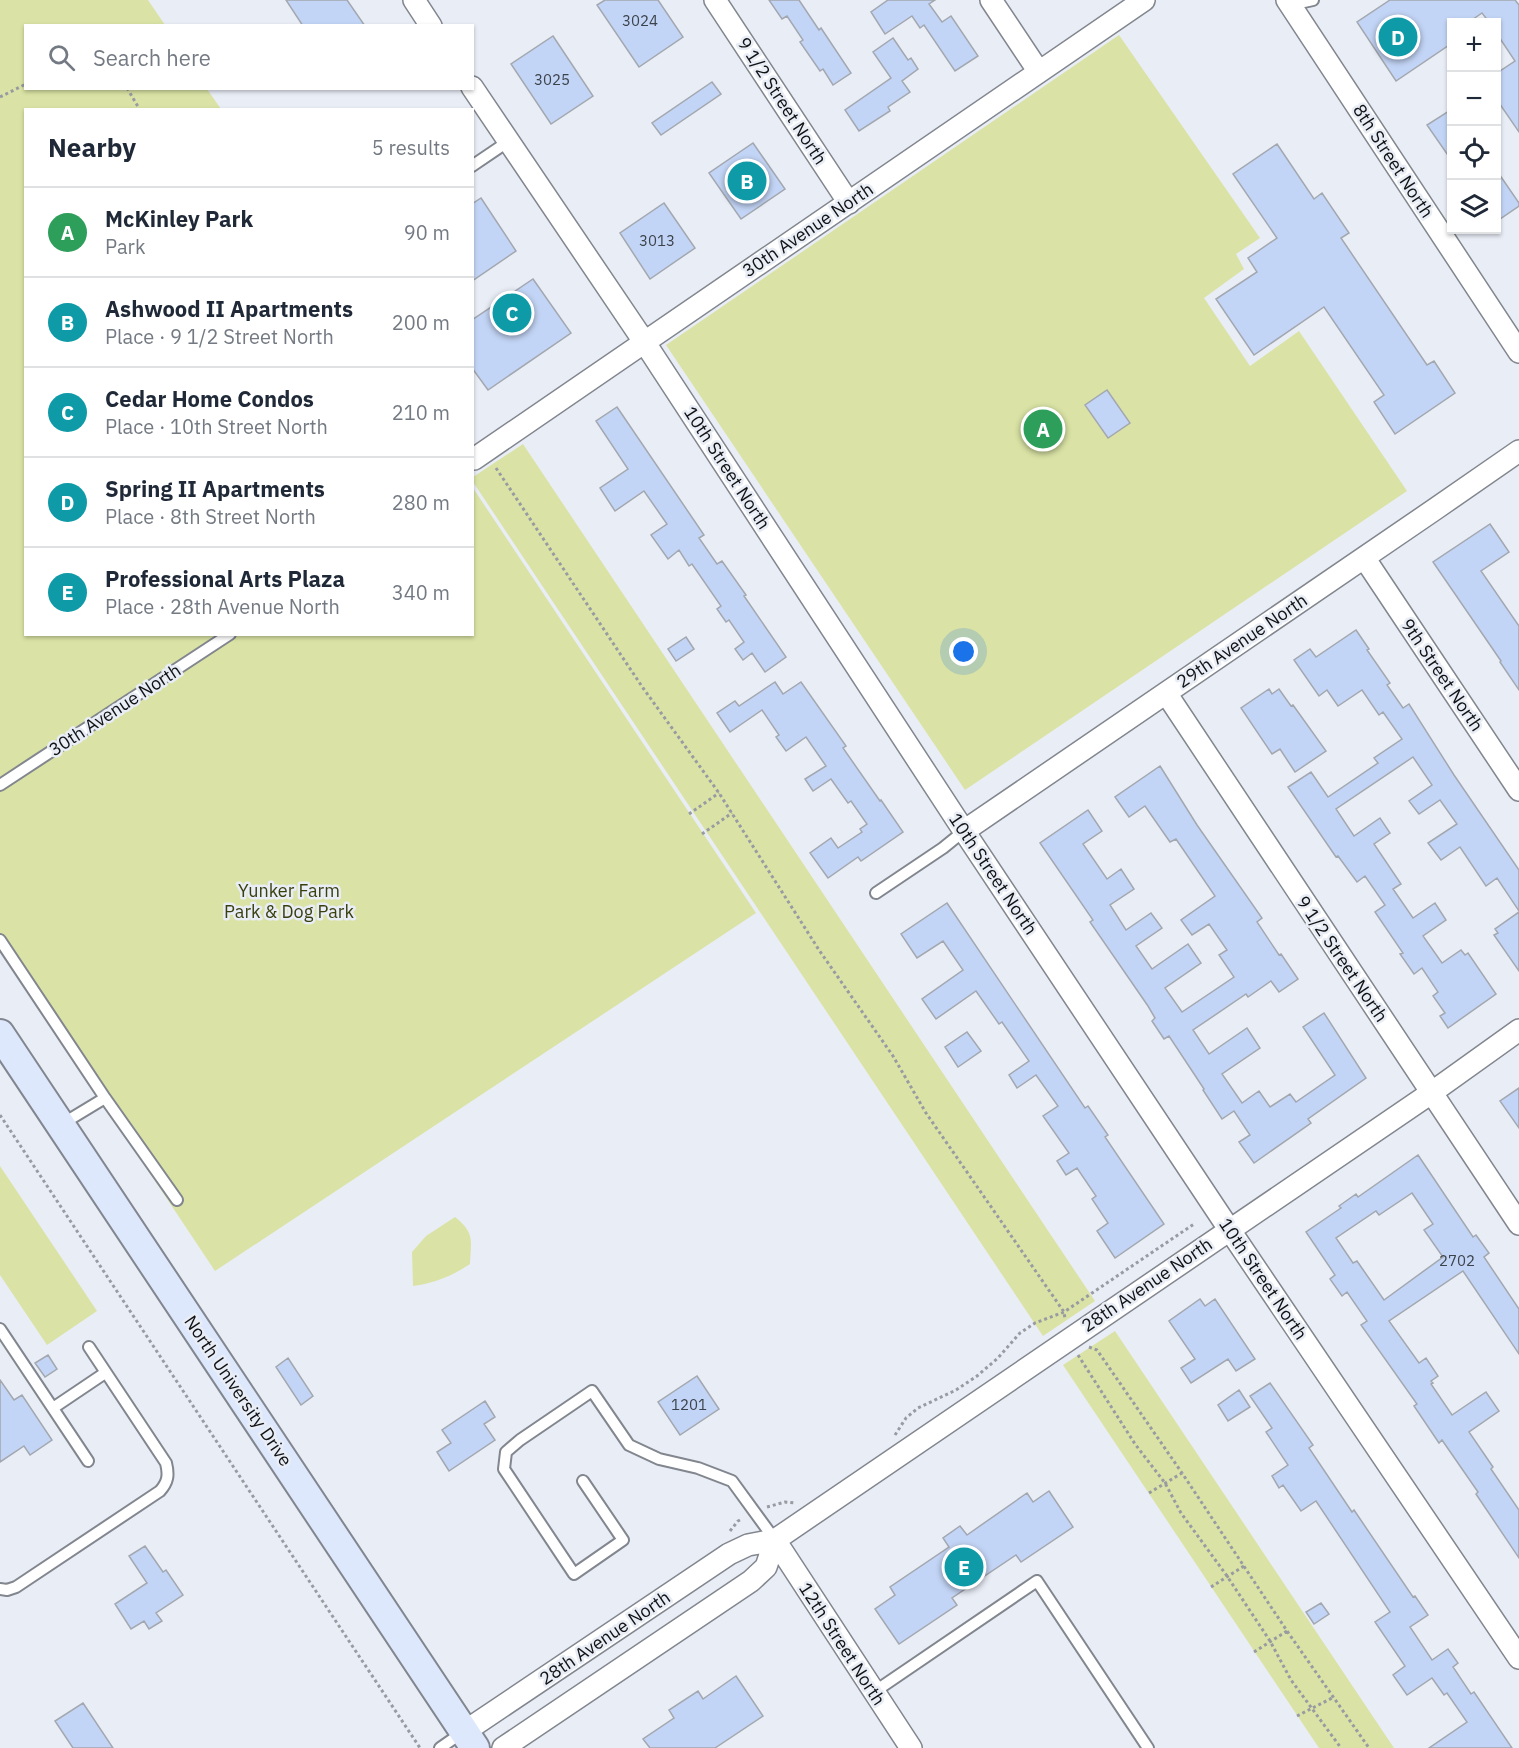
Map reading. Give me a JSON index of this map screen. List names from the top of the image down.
{
  "streets": {
    "main road": ["North University Drive"],
    "street": [
      "9 1/2 Street North",
      "8th Street North",
      "30th Avenue North",
      "10th Street North",
      "29th Avenue North",
      "9th Street North",
      "28th Avenue North",
      "12th Street North"
    ]
  },
  "crossings": [
    ["9 1/2 Street North", "30th Avenue North"],
    ["9 1/2 Street North", "29th Avenue North"],
    ["9 1/2 Street North", "28th Avenue North"],
    ["30th Avenue North", "10th Street North"],
    ["10th Street North", "29th Avenue North"],
    ["10th Street North", "28th Avenue North"],
    ["29th Avenue North", "9th Street North"],
    ["28th Avenue North", "North University Drive"],
    ["28th Avenue North", "12th Street North"]
  ],
  "parks": ["Yunker Farm Park & Dog Park"],
  "house_numbers": [
    "3024",
    "3025",
    "3013",
    "2702",
    "1201"
  ],
  "page": {
    "pins": [
      "D",
      "B",
      "C",
      "A",
      "E"
    ],
    "map_buttons": ["+", "−"],
    "search": "Search here",
    "heading": ["Nearby", "5 results"],
    "list": [
      {
        "mark": "A",
        "name": "McKinley Park",
        "note": "Park",
        "value": "90 m"
      },
      {
        "mark": "B",
        "name": "Ashwood II Apartments",
        "note": "Place · 9 1/2 Street North",
        "value": "200 m"
      },
      {
        "mark": "C",
        "name": "Cedar Home Condos",
        "note": "Place · 10th Street North",
        "value": "210 m"
      },
      {
        "mark": "D",
        "name": "Spring II Apartments",
        "note": "Place · 8th Street North",
        "value": "280 m"
      },
      {
        "mark": "E",
        "name": "Professional Arts Plaza",
        "note": "Place · 28th Avenue North",
        "value": "340 m"
      }
    ]
  }
}
